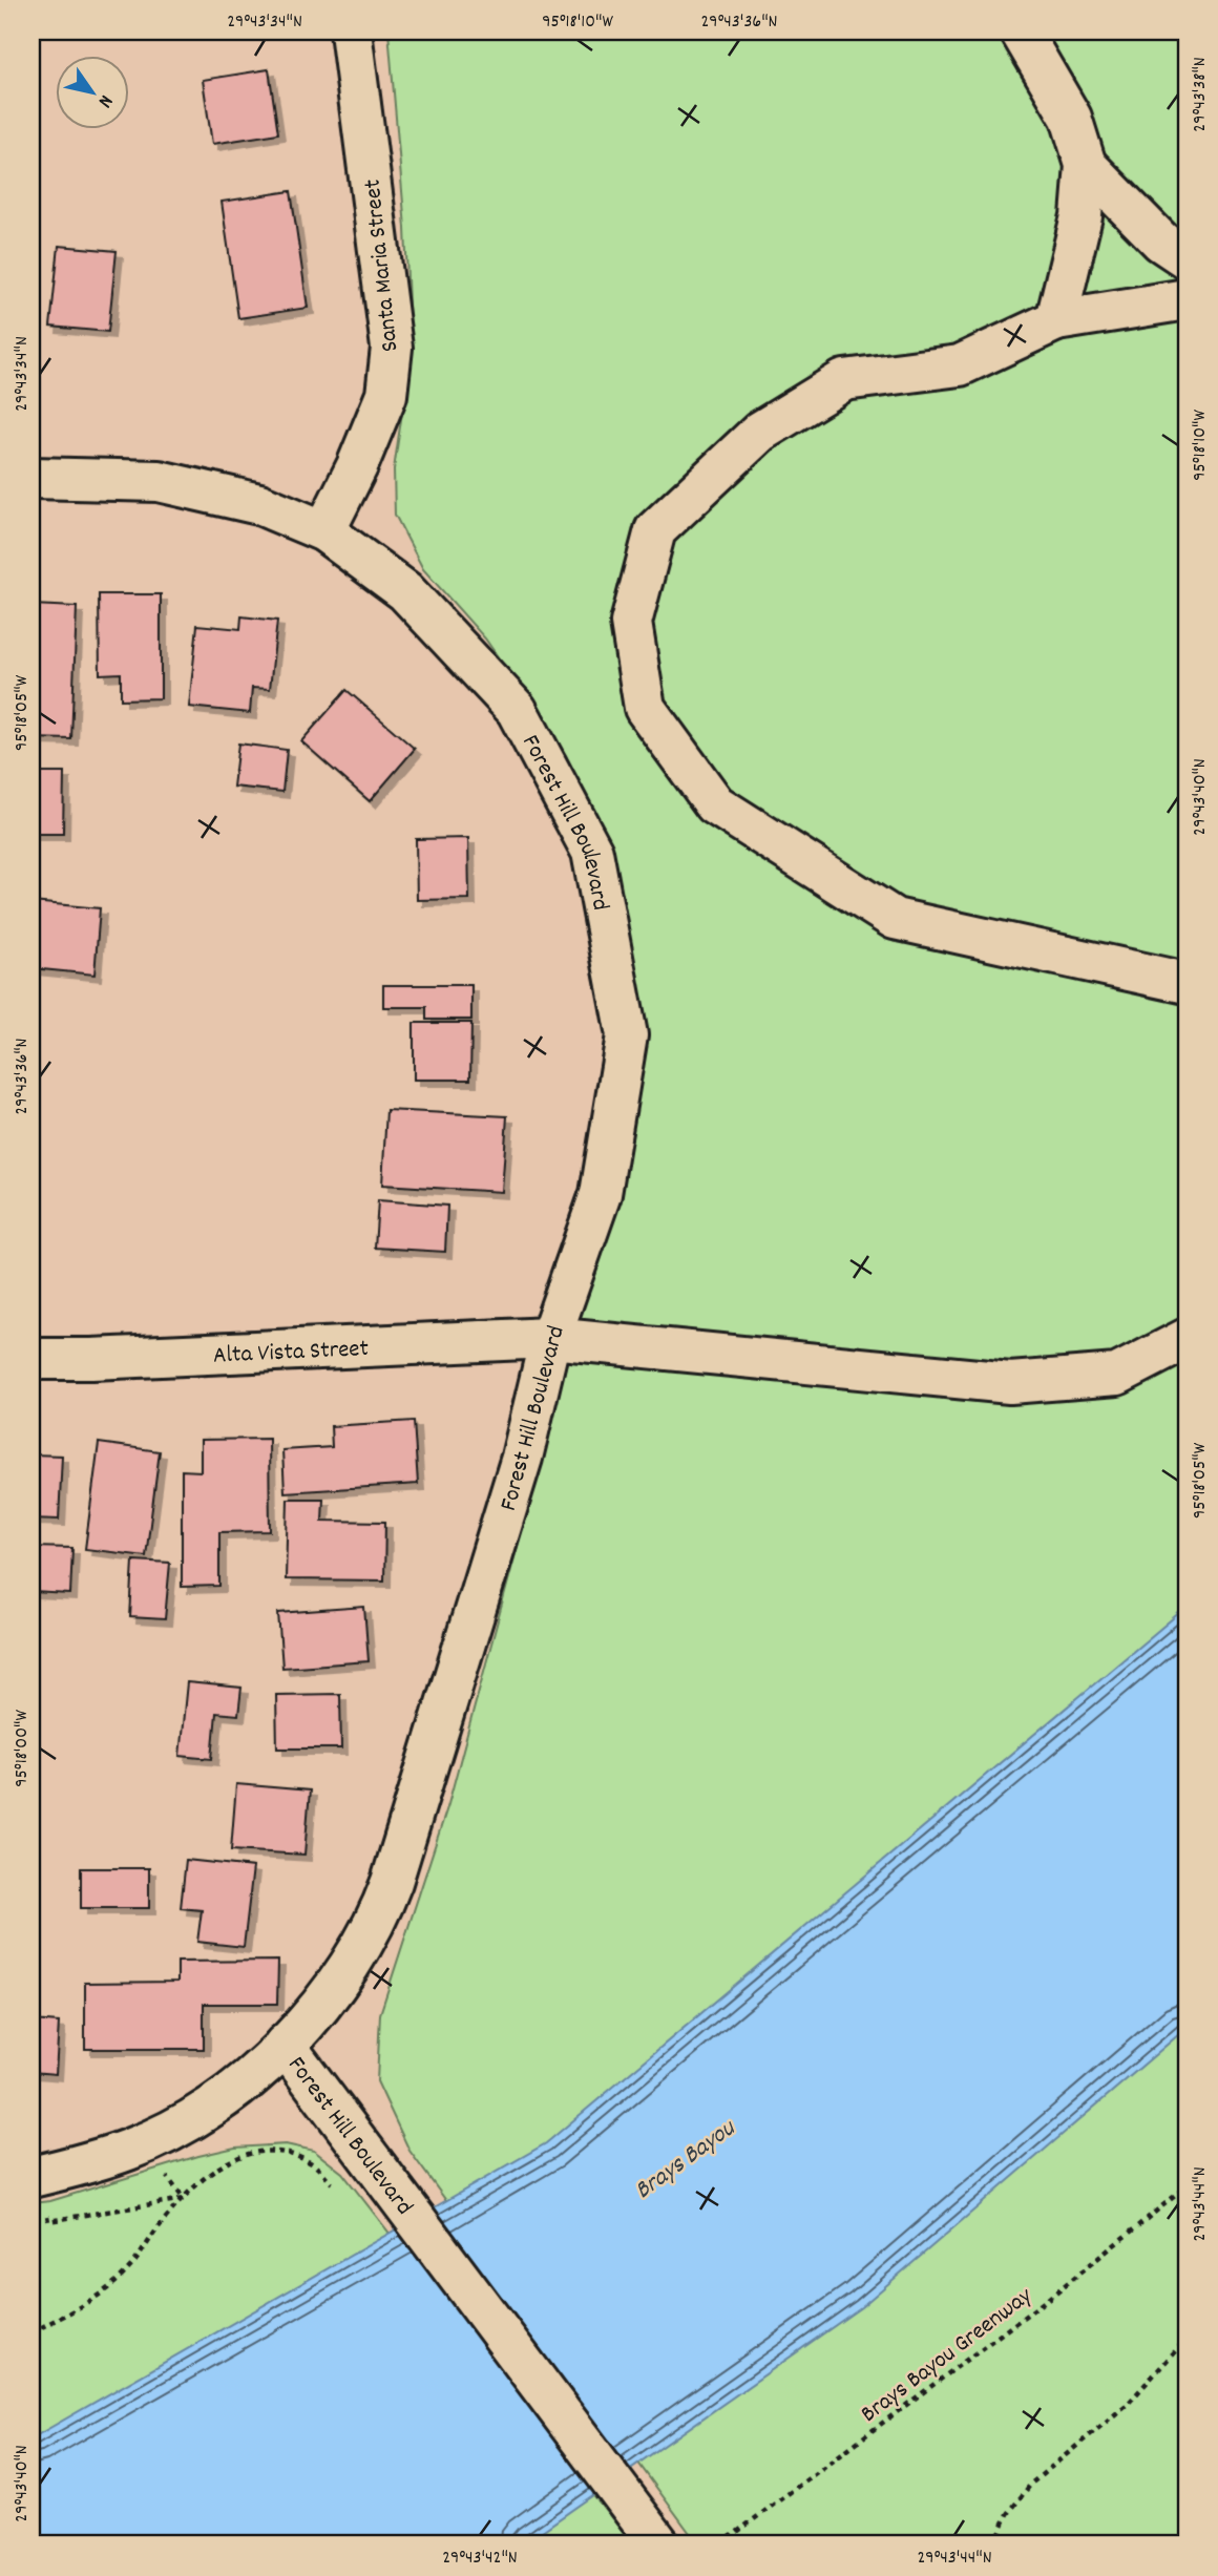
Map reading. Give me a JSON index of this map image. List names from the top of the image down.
{
  "streets": {
    "street": ["Santa Maria Street", "Forest Hill Boulevard", "Alta Vista Street"],
    "path": ["Brays Bayou Greenway"]
  },
  "crossings": [
    ["Santa Maria Street", "Forest Hill Boulevard"],
    ["Forest Hill Boulevard", "Alta Vista Street"]
  ],
  "water": ["Brays Bayou"],
  "north": "bottom right",
  "coordinates": [
    "29°43'34\"N",
    "95°18'10\"W",
    "29°43'36\"N",
    "29°43'38\"N",
    "95°18'05\"W",
    "29°43'40\"N",
    "95°18'00\"W",
    "29°43'44\"N",
    "29°43'42\"N"
  ]
}
